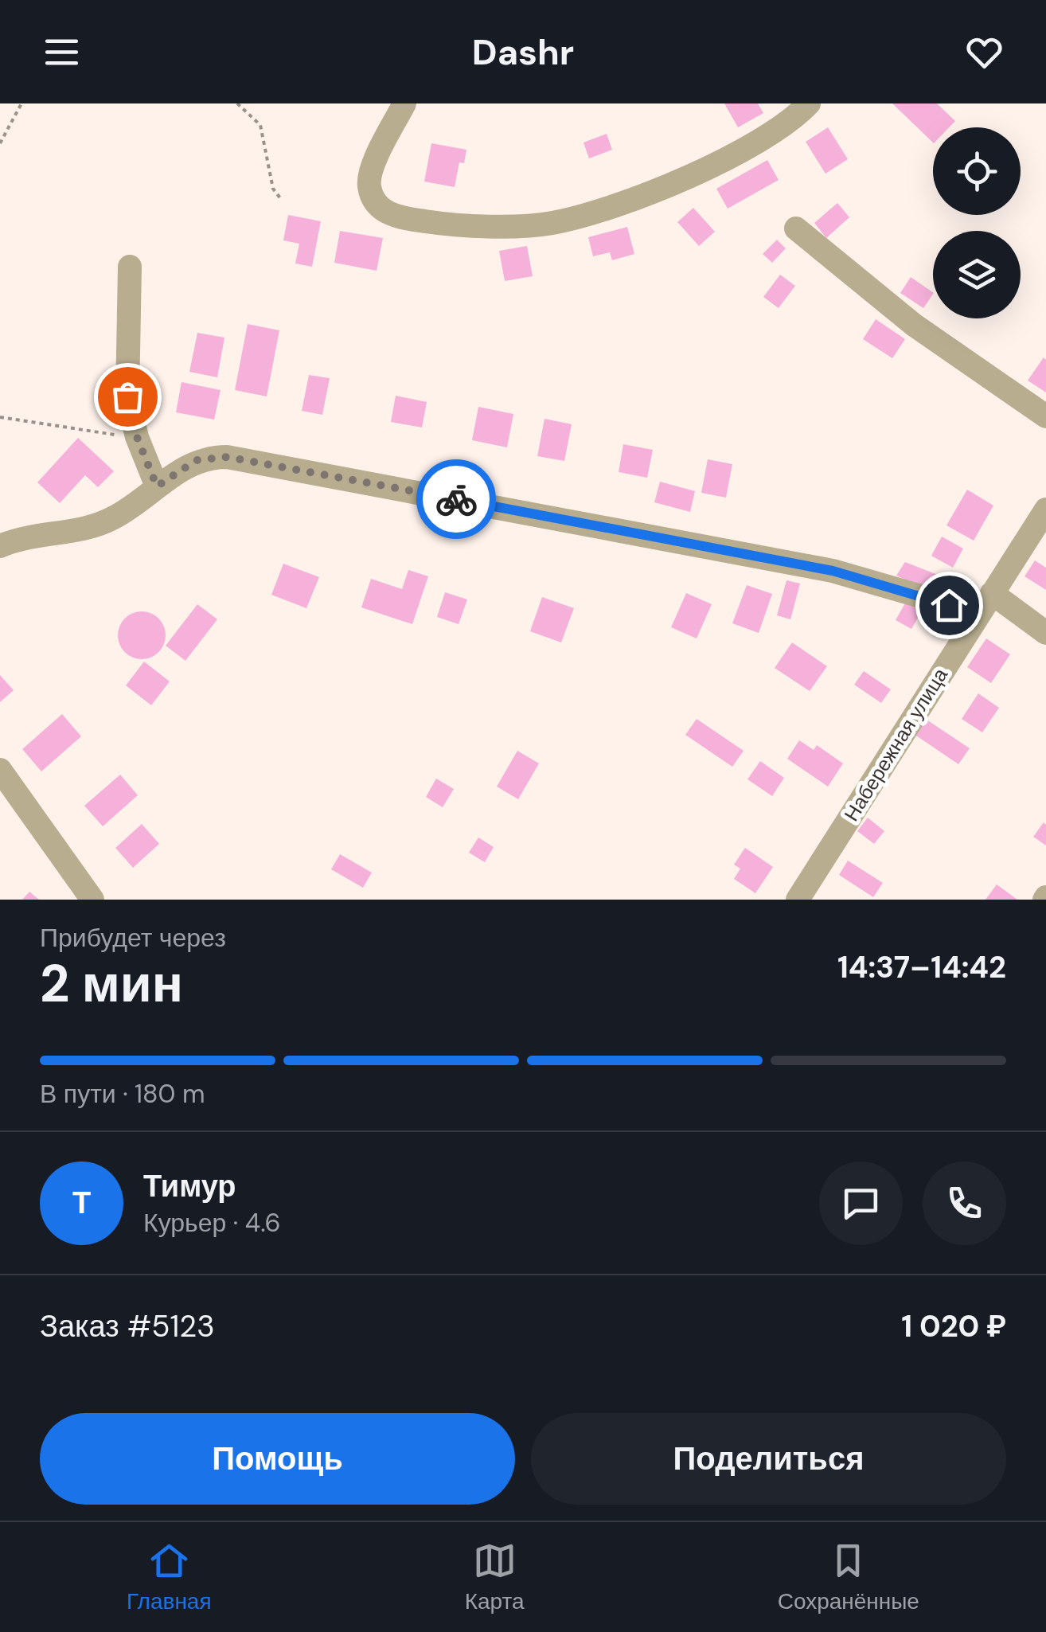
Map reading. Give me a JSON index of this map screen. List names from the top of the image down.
{
  "streets": {
    "street": ["Набережная улица"]
  },
  "page": {
    "header": "Dashr",
    "heading": ["2 мин", "Прибудет через", "14:37–14:42"],
    "panel": [
      "Тимур",
      "Курьер · 4.6",
      "Заказ #5123",
      "1 020 ₽"
    ],
    "bar": "В пути · 180 m",
    "round": "Т",
    "buttons": ["Помощь", "Поделиться"],
    "tabs": ["Главная", "Карта", "Сохранённые"]
  }
}
